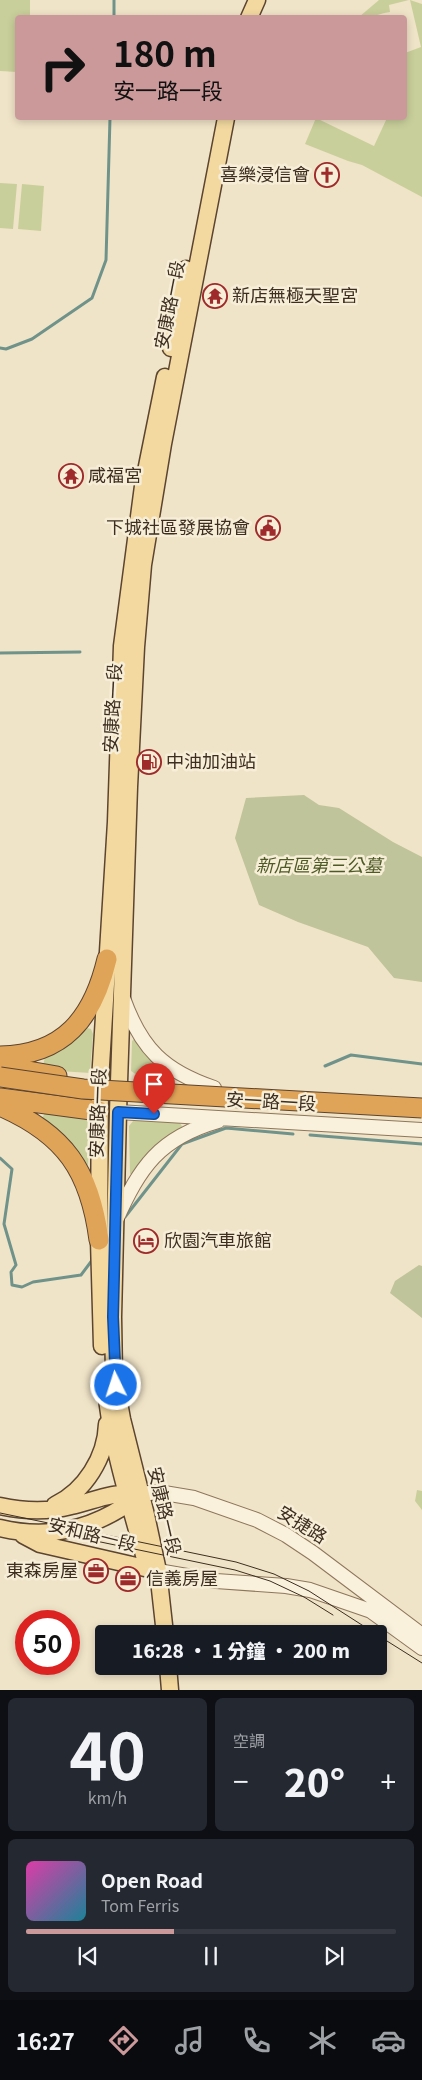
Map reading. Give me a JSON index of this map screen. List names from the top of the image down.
{
  "streets": {
    "main road": ["安康路一段", "安和路一段"],
    "street": ["安一路一段", "安捷路"]
  },
  "crossings": [
    ["安康路一段", "安一路一段"],
    ["安康路一段", "安捷路"],
    ["安康路一段", "安和路一段"],
    ["安捷路", "安和路一段"]
  ],
  "parks": ["新店區第三公墓"],
  "places": {
    "church": ["喜樂浸信會"],
    "temple": ["新店無極天聖宮", "咸福宮"],
    "public building": ["下城社區發展協會"],
    "fuel station": ["中油加油站"],
    "hotel": ["欣園汽車旅館"],
    "office": ["東森房屋", "信義房屋"]
  },
  "page": {
    "turn": ["180 m", "安一路一段"],
    "limit": "50",
    "trip": "16:28 · 1 分鐘 · 200 m",
    "tile": [
      ["40", "km/h"],
      "空調"
    ],
    "heat": ["−", "20°", "+"],
    "song": ["Open Road", "Tom Ferris"],
    "tabs": "16:27"
  }
}
